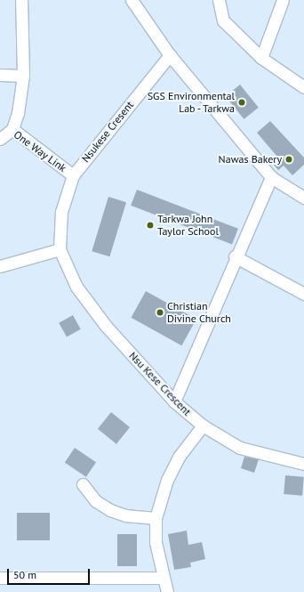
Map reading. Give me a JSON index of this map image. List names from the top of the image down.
{
  "streets": {
    "street": ["Nsukese Cresent", "One Way Link", "Nsu Kese Crescent"]
  },
  "crossings": [
    ["Nsukese Cresent", "One Way Link"],
    ["One Way Link", "Nsu Kese Crescent"]
  ],
  "places": [
    "SGS Environmental Lab - Tarkwa",
    "Nawas Bakery",
    "Tarkwa John Taylor School",
    "Christian Divine Church"
  ],
  "scale_bar": "50 m"
}
